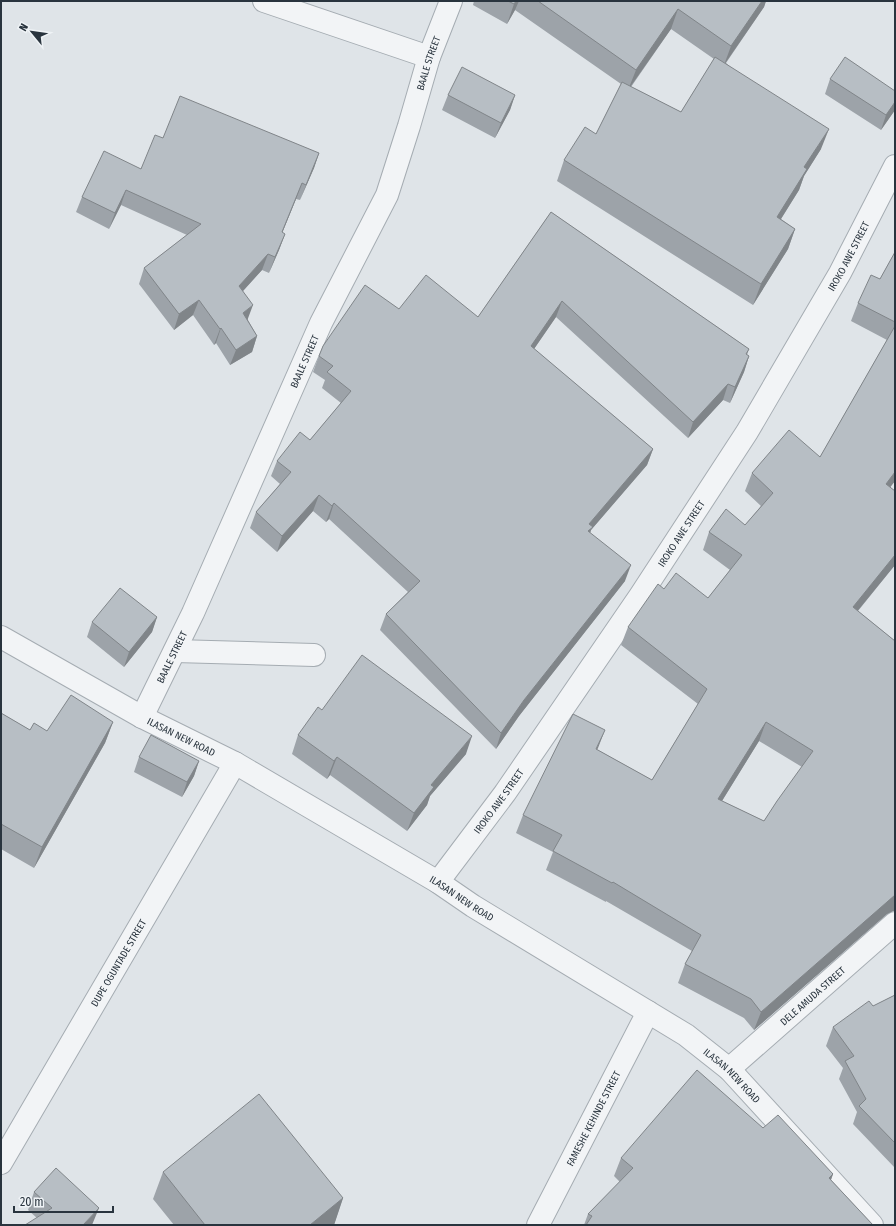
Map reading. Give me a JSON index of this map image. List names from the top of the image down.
{
  "streets": {
    "street": [
      "BAALE STREET",
      "IROKO AWE STREET",
      "ILASAN NEW ROAD",
      "DUPE OGUNTADE STREET",
      "DELE AMUDA STREET",
      "FAMESHE KEHINDE STREET"
    ]
  },
  "crossings": [
    ["BAALE STREET", "ILASAN NEW ROAD"],
    ["IROKO AWE STREET", "ILASAN NEW ROAD"],
    ["ILASAN NEW ROAD", "DUPE OGUNTADE STREET"],
    ["ILASAN NEW ROAD", "DELE AMUDA STREET"],
    ["ILASAN NEW ROAD", "FAMESHE KEHINDE STREET"]
  ],
  "scale_bar": "20 m",
  "north": "top left"
}
